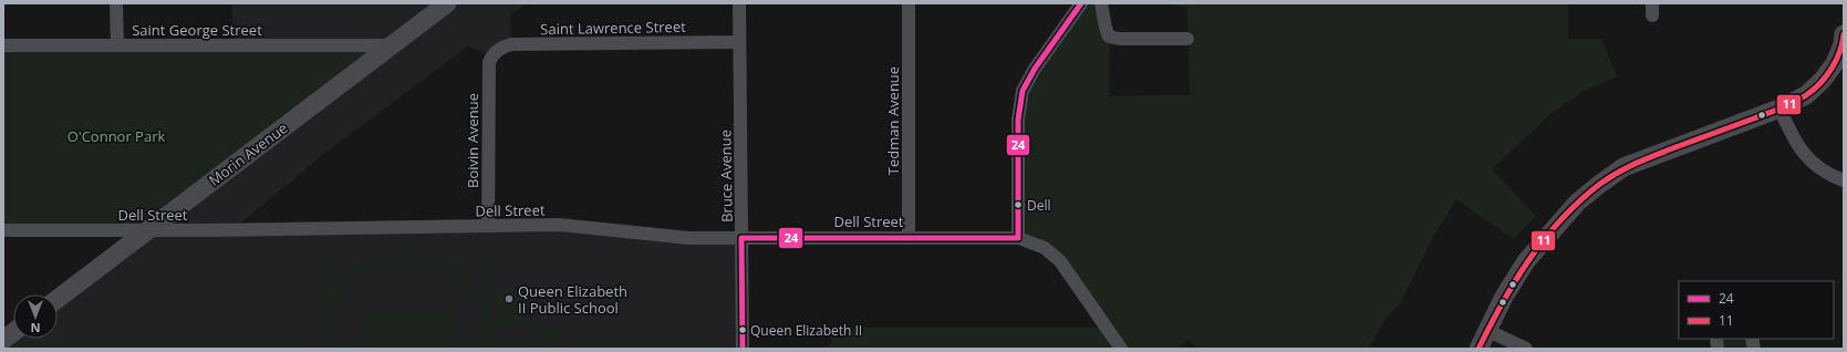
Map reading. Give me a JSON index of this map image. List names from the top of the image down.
{
  "streets": {
    "street": [
      "Saint Lawrence Street",
      "Saint George Street",
      "Tedman Avenue",
      "Boivin Avenue",
      "Morin Avenue",
      "Bruce Avenue",
      "Dell Street"
    ]
  },
  "crossings": [
    ["Saint Lawrence Street", "Boivin Avenue"],
    ["Saint Lawrence Street", "Bruce Avenue"],
    ["Saint George Street", "Morin Avenue"],
    ["Tedman Avenue", "Dell Street"],
    ["Boivin Avenue", "Dell Street"],
    ["Morin Avenue", "Dell Street"],
    ["Bruce Avenue", "Dell Street"]
  ],
  "parks": ["O'Connor Park"],
  "places": ["Dell", "Queen Elizabeth II Public School", "Queen Elizabeth II"],
  "lines": ["transit line 24", "transit line 11"],
  "legend": ["24", "11"],
  "north": "bottom"
}
